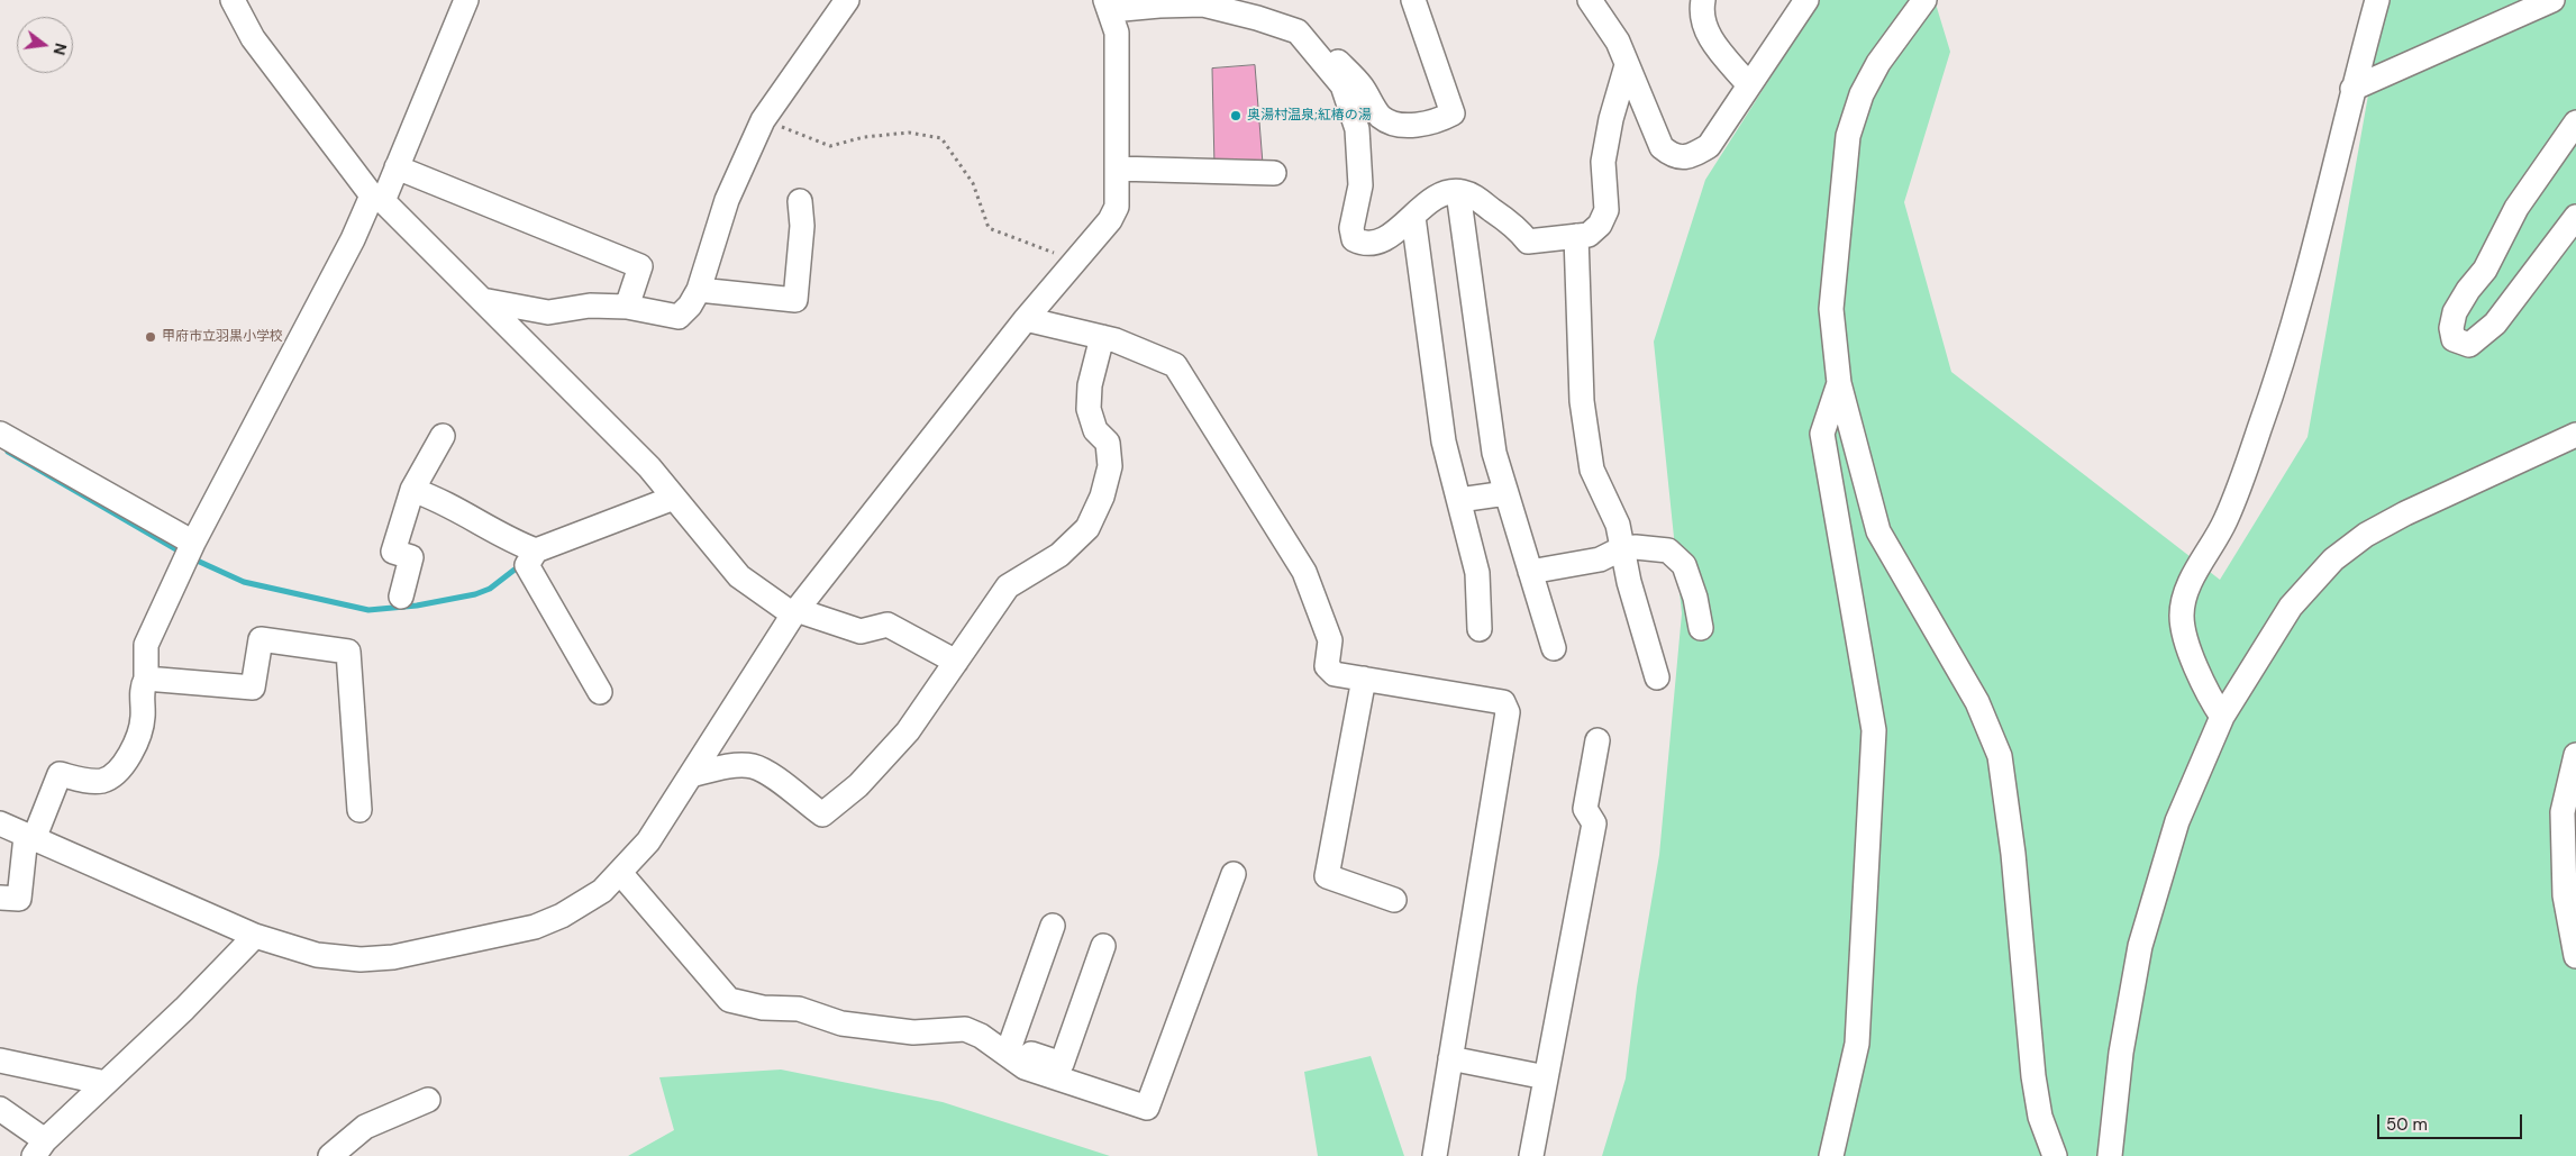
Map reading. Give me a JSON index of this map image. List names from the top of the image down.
{
  "places": ["奥湯村温泉;紅椿の湯", "甲府市立羽黒小学校"],
  "scale_bar": "50 m",
  "north": "right"
}
